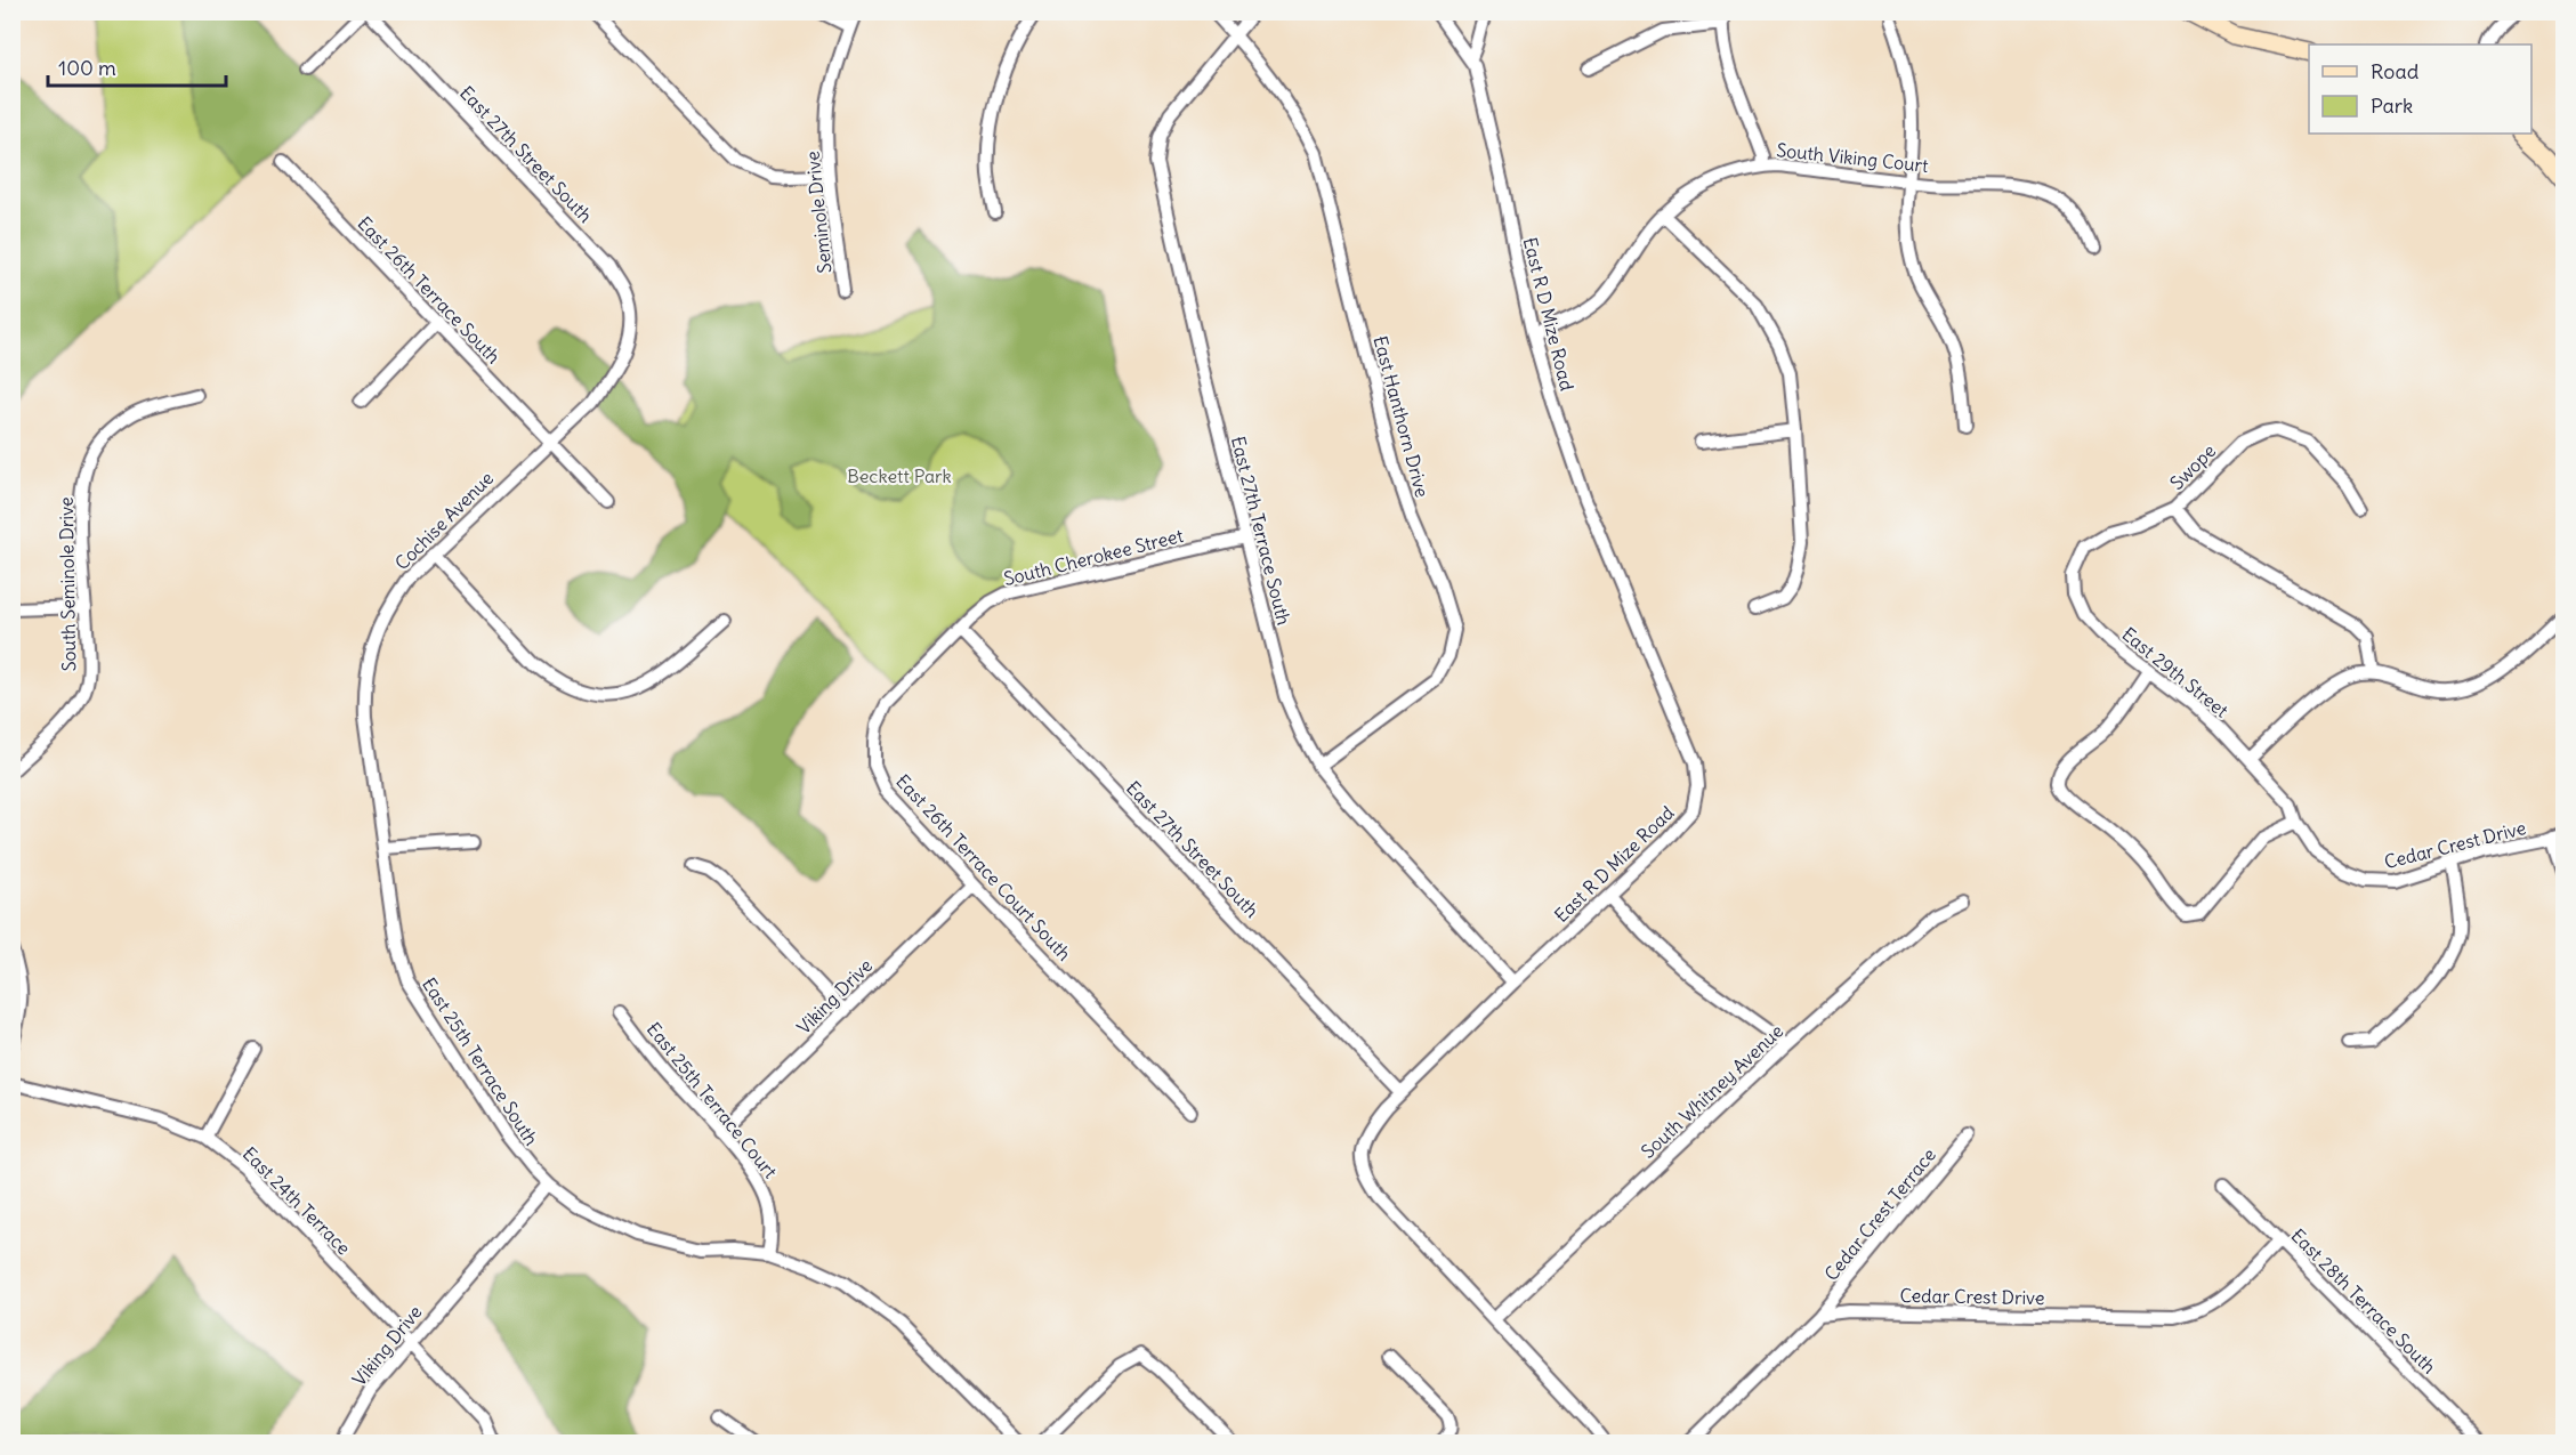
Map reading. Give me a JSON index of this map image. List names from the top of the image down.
{
  "streets": {
    "street": [
      "East 27th Street South",
      "South Viking Court",
      "Seminole Drive",
      "East 26th Terrace South",
      "East R D Mize Road",
      "East Hanthorn Drive",
      "Swope",
      "Cochise Avenue",
      "East 27th Terrace South",
      "South Cherokee Street",
      "South Seminole Drive",
      "East 29th Street",
      "Cedar Crest Drive",
      "East 26th Terrace Court South",
      "Viking Drive",
      "East 25th Terrace South",
      "South Whitney Avenue",
      "East 25th Terrace Court",
      "East 24th Terrace",
      "Cedar Crest Terrace",
      "East 28th Terrace South"
    ]
  },
  "crossings": [
    ["East 27th Street South", "East R D Mize Road"],
    ["East 27th Street South", "Cochise Avenue"],
    ["East 27th Street South", "South Cherokee Street"],
    ["East 27th Street South", "East 26th Terrace Court South"],
    ["South Viking Court", "East R D Mize Road"],
    ["East 26th Terrace South", "Cochise Avenue"],
    ["East R D Mize Road", "East 27th Terrace South"],
    ["East R D Mize Road", "South Whitney Avenue"],
    ["East Hanthorn Drive", "East 27th Terrace South"],
    ["Swope", "East 29th Street"],
    ["Cochise Avenue", "East 25th Terrace South"],
    ["East 27th Terrace South", "South Cherokee Street"],
    ["South Cherokee Street", "East 26th Terrace Court South"],
    ["East 29th Street", "Cedar Crest Drive"],
    ["Cedar Crest Drive", "Cedar Crest Terrace"],
    ["Cedar Crest Drive", "East 28th Terrace South"],
    ["East 26th Terrace Court South", "Viking Drive"],
    ["Viking Drive", "East 25th Terrace South"],
    ["Viking Drive", "East 25th Terrace Court"],
    ["Viking Drive", "East 24th Terrace"],
    ["East 25th Terrace South", "East 25th Terrace Court"]
  ],
  "parks": ["Beckett Park"],
  "legend": ["Road", "Park"],
  "scale_bar": "100 m"
}
